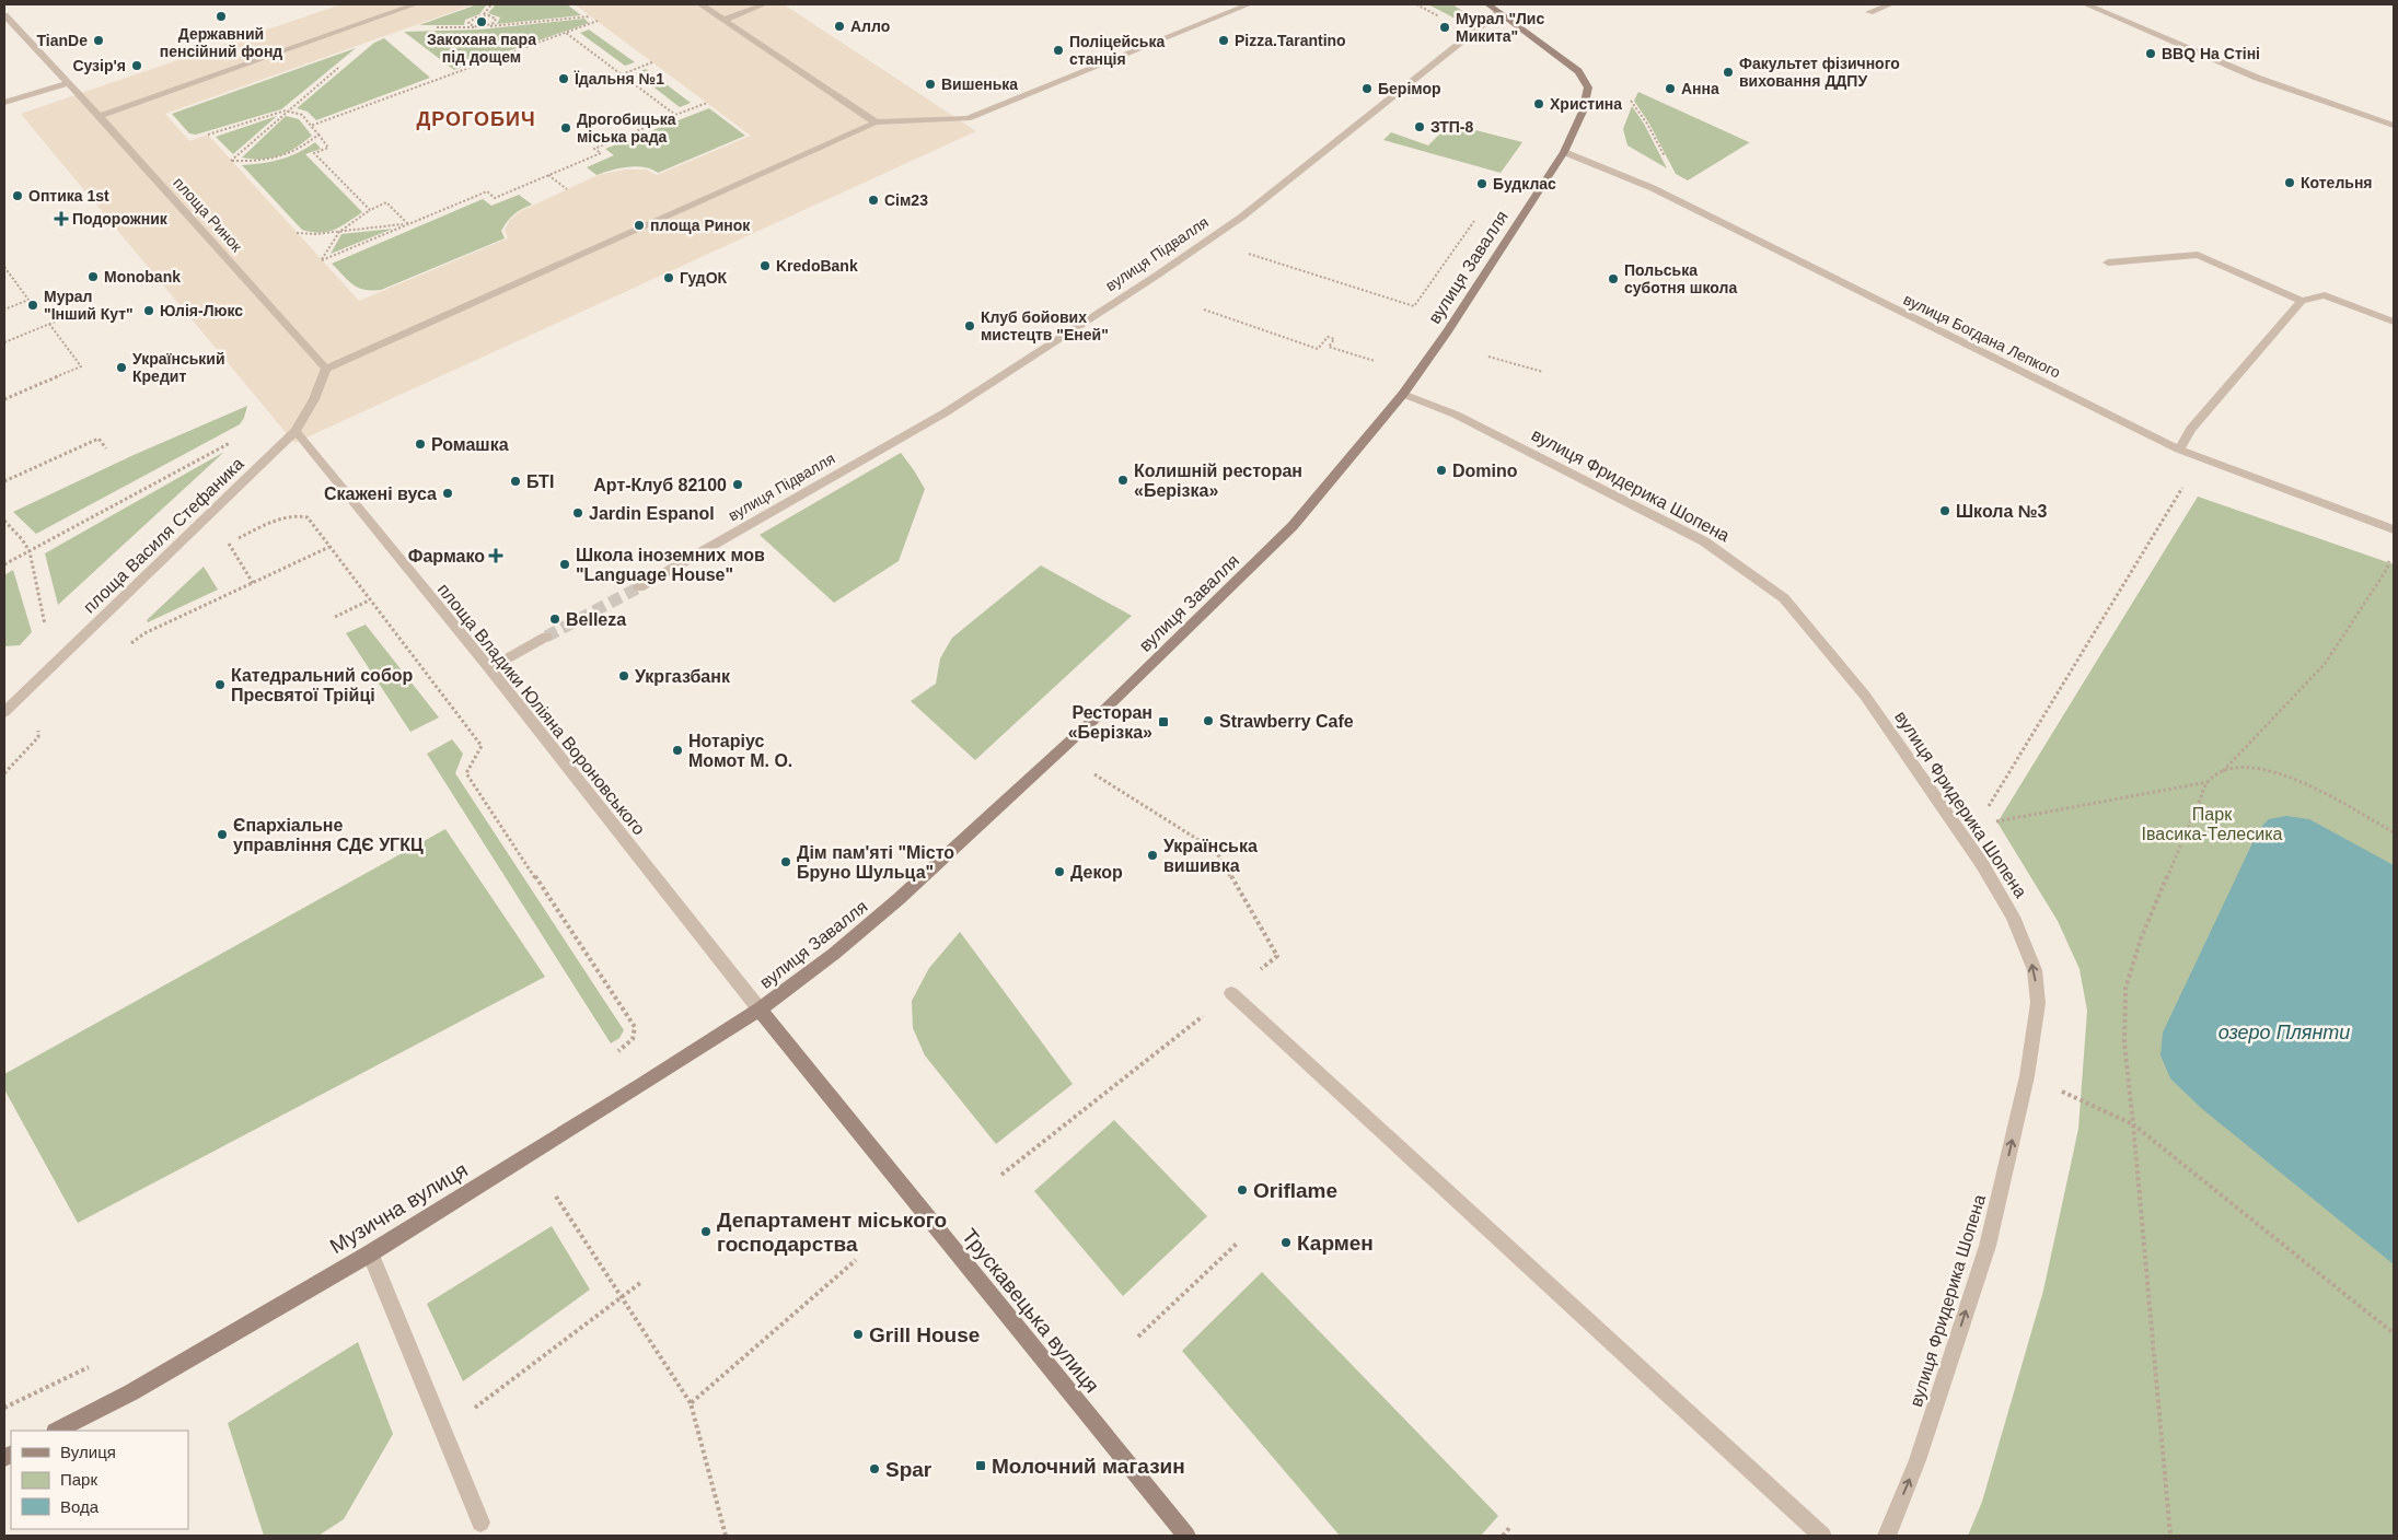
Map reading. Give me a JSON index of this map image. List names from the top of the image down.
{
  "streets": {
    "main road": ["вулиця Завалля", "Музична вулиця", "Трускавецька вулиця"],
    "street": [
      "площа Ринок",
      "вулиця Підвалля",
      "вулиця Богдана Лепкого",
      "вулиця Фридерика Шопена",
      "площа Василя Стефаника",
      "площа Владики Юліяна Вороновського"
    ]
  },
  "crossings": [
    ["площа Ринок", "площа Василя Стефаника"],
    ["вулиця Підвалля", "вулиця Завалля"],
    ["вулиця Завалля", "вулиця Богдана Лепкого"],
    ["вулиця Завалля", "вулиця Фридерика Шопена"],
    ["вулиця Завалля", "площа Владики Юліяна Вороновського"],
    ["вулиця Завалля", "Музична вулиця"],
    ["вулиця Завалля", "Трускавецька вулиця"],
    ["площа Василя Стефаника", "площа Владики Юліяна Вороновського"],
    ["площа Владики Юліяна Вороновського", "Музична вулиця"],
    ["площа Владики Юліяна Вороновського", "Трускавецька вулиця"],
    ["Музична вулиця", "Трускавецька вулиця"]
  ],
  "one_way": ["вулиця Фридерика Шопена"],
  "districts": ["ДРОГОБИЧ"],
  "water": ["озеро Плянти"],
  "parks": ["Парк Івасика-Телесика"],
  "places": {
    "other": [
      "Державний пенсійний фонд",
      "Закохана пара під дощем",
      "Алло",
      "Мурал \"Лис Микита\"",
      "TianDe",
      "Pizza.Tarantino",
      "Поліцейська станція",
      "BBQ На Стіні",
      "Сузір'я",
      "Факультет фізичного виховання ДДПУ",
      "Їдальня №1",
      "Вишенька",
      "Берімор",
      "Анна",
      "Христина",
      "ЗТП-8",
      "Дрогобицька міська рада",
      "Котельня",
      "Будклас",
      "Оптика 1st",
      "Сім23",
      "площа Ринок",
      "KredoBank",
      "Monobank",
      "ГудОК",
      "Польська суботня школа",
      "Мурал \"Інший Кут\"",
      "Юлія-Люкс",
      "Клуб бойових мистецтв \"Еней\"",
      "Український Кредит",
      "Ромашка",
      "Domino",
      "Колишній ресторан «Берізка»",
      "БТІ",
      "Арт-Клуб 82100",
      "Скажені вуса",
      "Школа №3",
      "Jardin Espanol",
      "Школа іноземних мов \"Language House\"",
      "Belleza",
      "Укргазбанк",
      "Катедральний собор Пресвятої Трійці",
      "Strawberry Cafe",
      "Нотаріус Момот М. О.",
      "Єпархіальне управління СДЄ УГКЦ",
      "Українська вишивка",
      "Дім пам'яті \"Місто Бруно Шульца\"",
      "Декор",
      "Oriflame",
      "Департамент міського господарства",
      "Кармен",
      "Grill House",
      "Spar"
    ],
    "health": ["Подорожник", "Фармако"],
    "transit": ["Ресторан «Берізка»", "Молочний магазин"]
  },
  "legend": ["Вулиця", "Парк", "Вода"]
}
